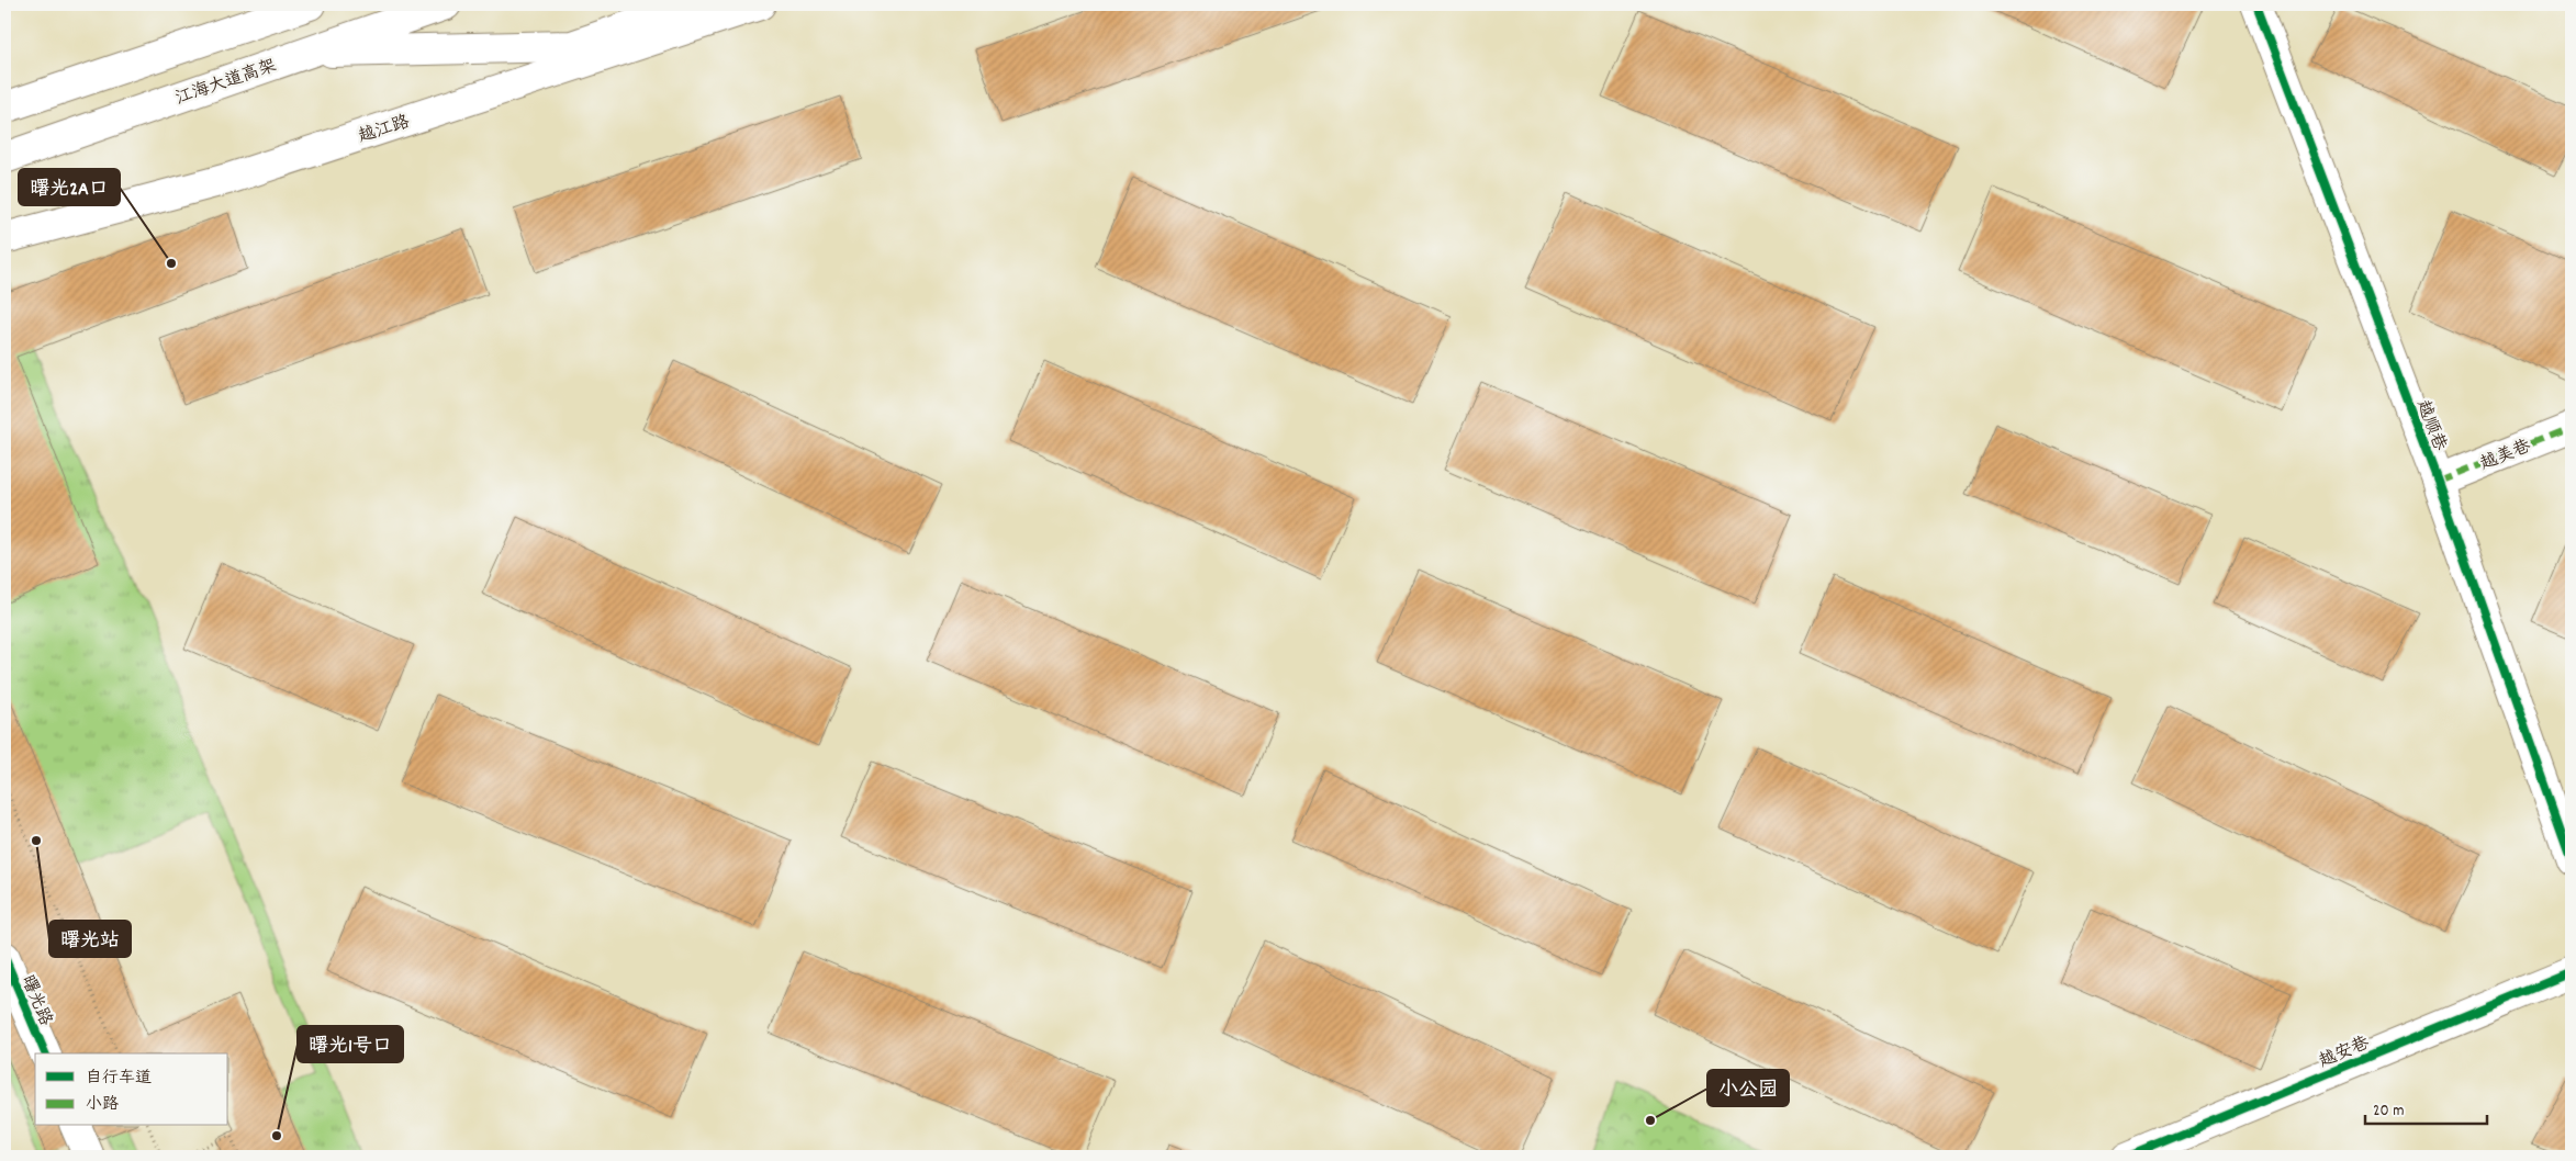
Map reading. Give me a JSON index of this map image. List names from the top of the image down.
{
  "streets": {
    "main road": [
      "江海大道高架",
      "越江路",
      "越顺巷",
      "越美巷",
      "曙光路",
      "越安巷"
    ]
  },
  "crossings": [
    ["越顺巷", "越美巷"]
  ],
  "places": [
    "曙光2A口",
    "曙光站",
    "小公园",
    "曙光1号口"
  ],
  "legend": ["自行车道", "小路"],
  "scale_bar": "20 m"
}
